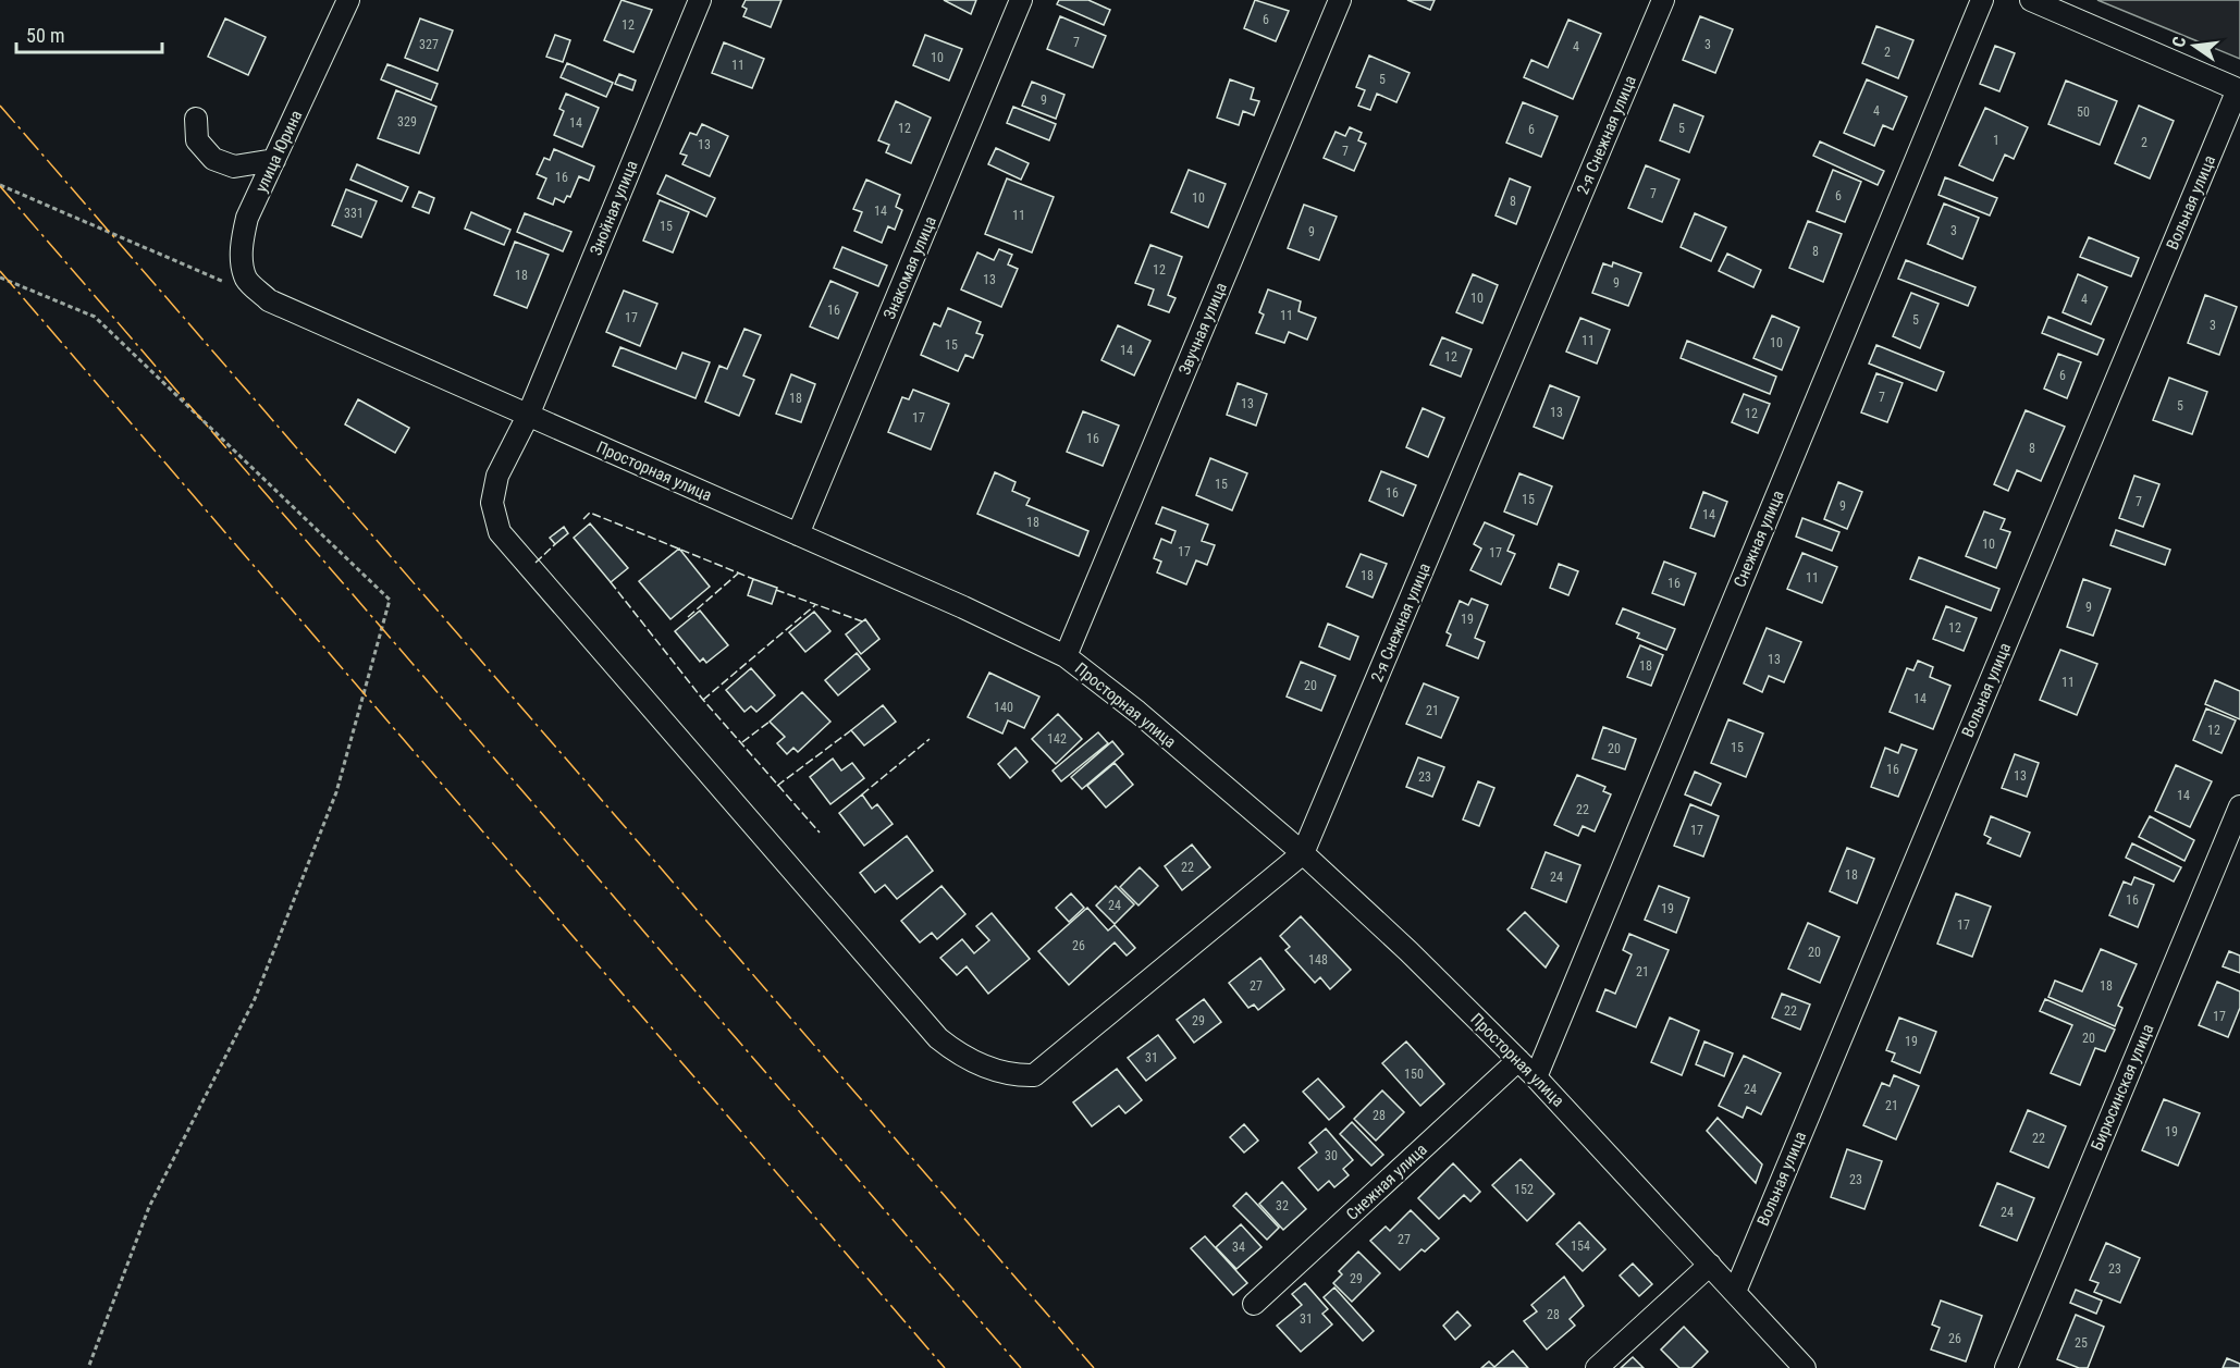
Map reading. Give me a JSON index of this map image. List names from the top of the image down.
{
  "streets": {
    "street": [
      "2-я Снежная улица",
      "улица Юрина",
      "Вольная улица",
      "Знойная улица",
      "Знакомая улица",
      "Звучная улица",
      "Просторная улица",
      "Снежная улица",
      "Бирюсинская улица"
    ]
  },
  "crossings": [
    ["2-я Снежная улица", "Знойная улица"],
    ["2-я Снежная улица", "Просторная улица"],
    ["улица Юрина", "Просторная улица"],
    ["Вольная улица", "Просторная улица"],
    ["Знойная улица", "Просторная улица"],
    ["Знакомая улица", "Просторная улица"],
    ["Звучная улица", "Просторная улица"],
    ["Просторная улица", "Снежная улица"]
  ],
  "house_numbers": [
    "6",
    "12",
    "7",
    "327",
    "3",
    "4",
    "2",
    "10",
    "11",
    "5",
    "9",
    "4",
    "50",
    "329",
    "14",
    "12",
    "5",
    "6",
    "1",
    "2",
    "13",
    "7",
    "16",
    "7",
    "6",
    "10",
    "8",
    "14",
    "331",
    "11",
    "15",
    "3",
    "9",
    "8",
    "12",
    "18",
    "13",
    "9",
    "10",
    "4",
    "16",
    "11",
    "17",
    "5",
    "3",
    "11",
    "10",
    "15",
    "14",
    "12",
    "6",
    "7",
    "18",
    "13",
    "5",
    "13",
    "12",
    "17",
    "16",
    "8",
    "15",
    "16",
    "15",
    "7",
    "9",
    "14",
    "18",
    "10",
    "17",
    "17",
    "18",
    "11",
    "16",
    "9",
    "19",
    "12",
    "13",
    "18",
    "11",
    "20",
    "14",
    "140",
    "21",
    "12",
    "142",
    "15",
    "20",
    "16",
    "13",
    "23",
    "14",
    "22",
    "17",
    "22",
    "18",
    "24",
    "16",
    "24",
    "19",
    "17",
    "26",
    "20",
    "148",
    "21",
    "27",
    "18",
    "22",
    "17",
    "29",
    "20",
    "19",
    "31",
    "150",
    "24",
    "21",
    "28",
    "19",
    "22",
    "30",
    "23",
    "152",
    "32",
    "24",
    "27",
    "154",
    "34",
    "23",
    "29",
    "28",
    "31",
    "26",
    "25"
  ],
  "scale_bar": "50 m",
  "north": "left"
}
